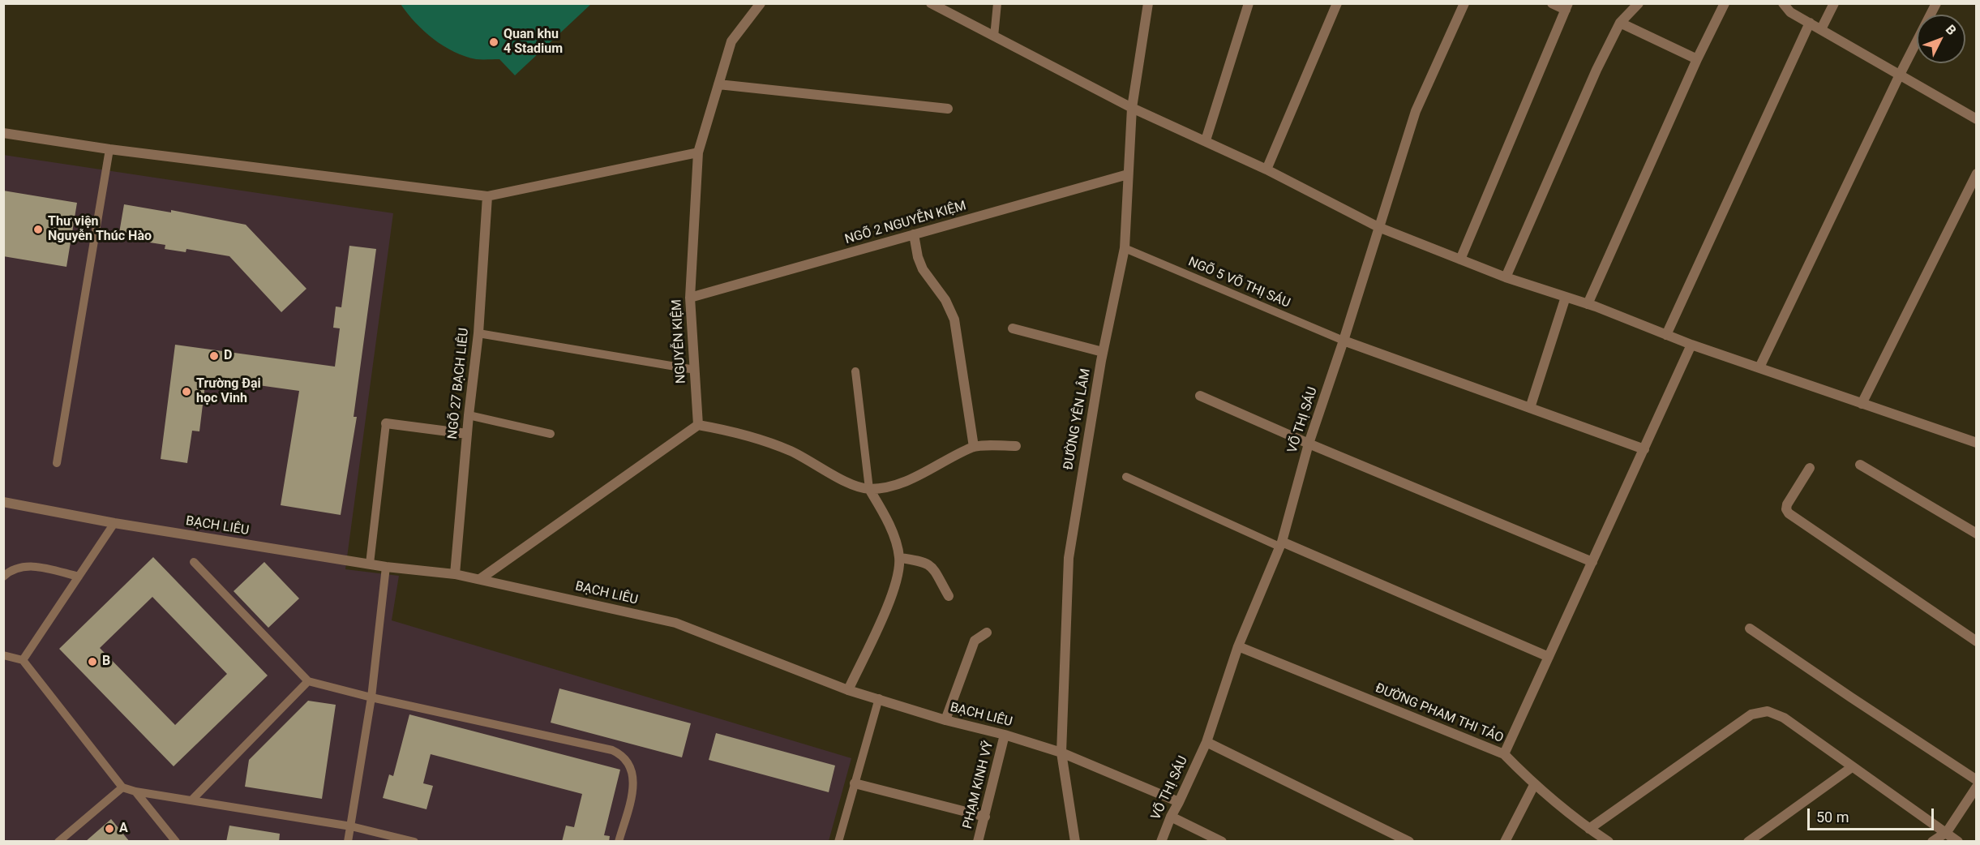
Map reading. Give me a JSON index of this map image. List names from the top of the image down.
{
  "streets": {
    "street": [
      "NGÕ 2 NGUYỄN KIỆM",
      "NGUYỄN KIỆM",
      "NGÕ 27 BẠCH LIÊU",
      "ĐƯỜNG YÊN LÂM",
      "VÕ THỊ SÁU",
      "BẠCH LIÊU",
      "ĐƯỜNG PHAM THI TẢO",
      "PHẠM KINH VỸ"
    ],
    "lane": ["NGÕ 5 VÕ THỊ SÁU"]
  },
  "crossings": [
    ["NGÕ 2 NGUYỄN KIỆM", "NGUYỄN KIỆM"],
    ["NGÕ 2 NGUYỄN KIỆM", "ĐƯỜNG YÊN LÂM"],
    ["NGÕ 5 VÕ THỊ SÁU", "ĐƯỜNG YÊN LÂM"],
    ["NGÕ 5 VÕ THỊ SÁU", "VÕ THỊ SÁU"],
    ["NGÕ 27 BẠCH LIÊU", "BẠCH LIÊU"],
    ["ĐƯỜNG YÊN LÂM", "BẠCH LIÊU"],
    ["VÕ THỊ SÁU", "BẠCH LIÊU"],
    ["VÕ THỊ SÁU", "ĐƯỜNG PHAM THI TẢO"],
    ["BẠCH LIÊU", "PHẠM KINH VỸ"]
  ],
  "places": [
    "Quan khu 4 Stadium",
    "Thư viện Nguyễn Thúc Hào",
    "D",
    "Trường Đại học Vinh",
    "B",
    "A"
  ],
  "scale_bar": "50 m",
  "north": "top right"
}
